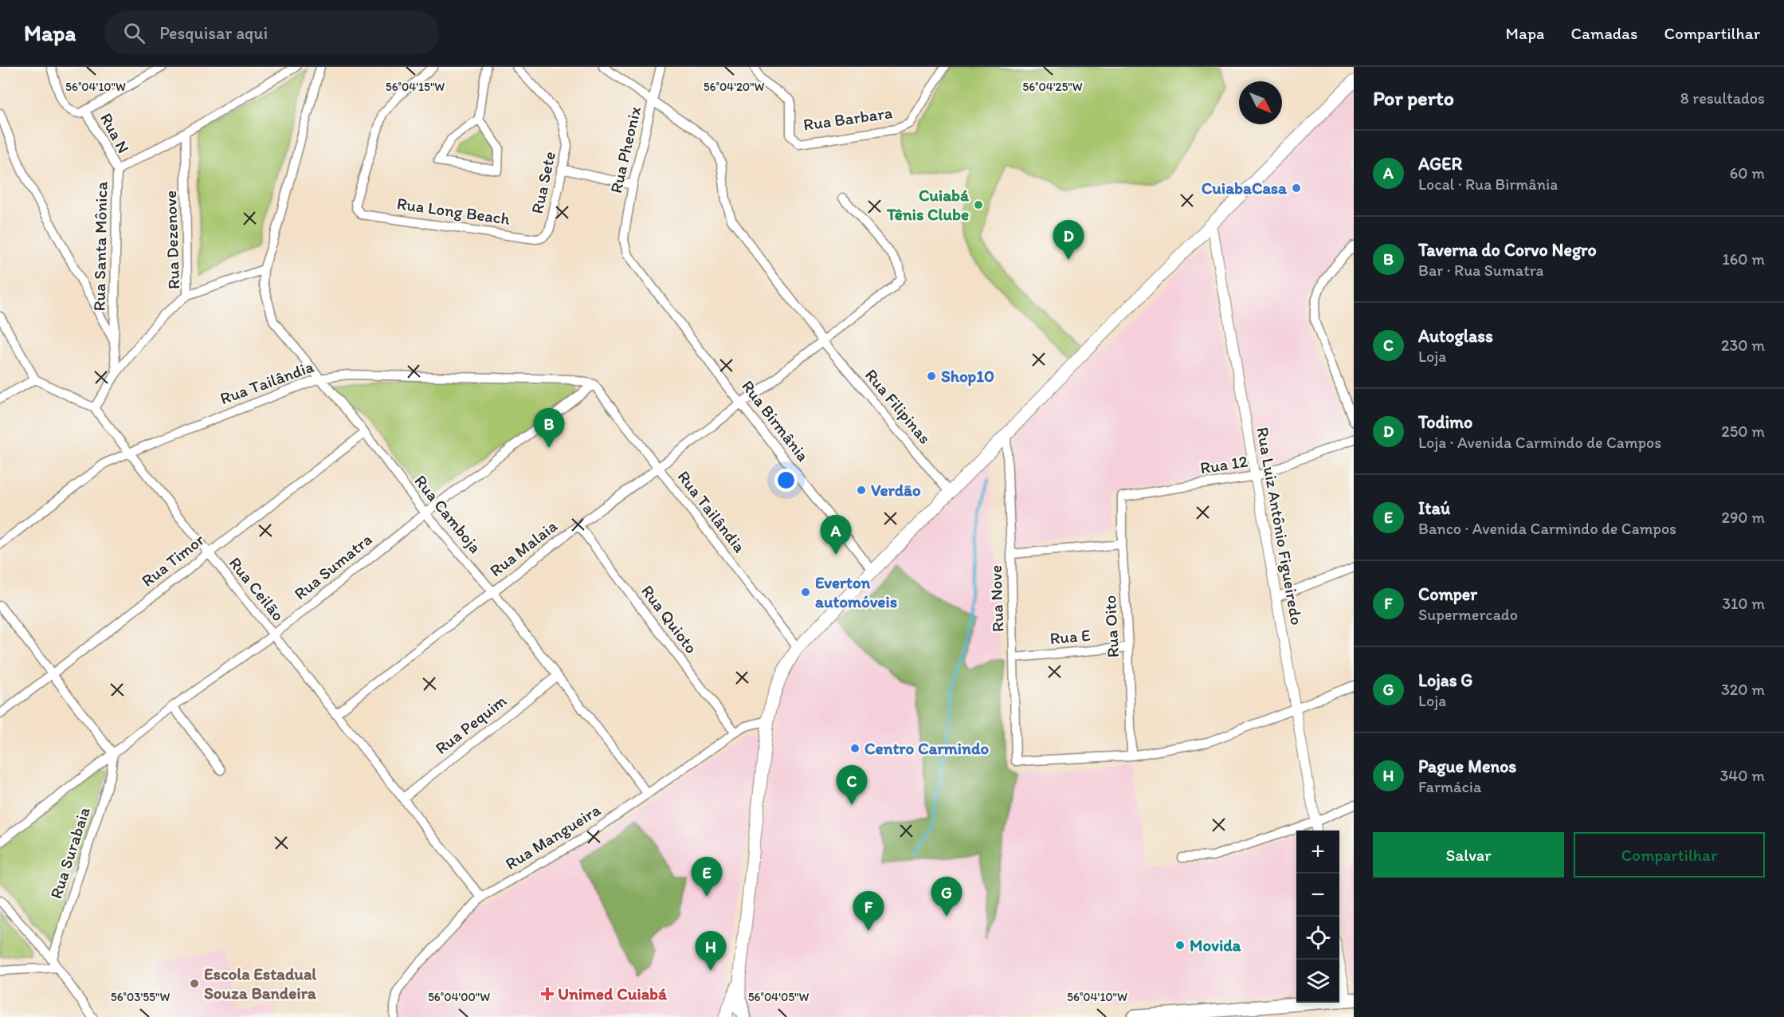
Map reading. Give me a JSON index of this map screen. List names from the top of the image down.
{
  "streets": {
    "street": [
      "Rua Barbara",
      "Rua N",
      "Rua Pheonix",
      "Rua Sete",
      "Rua Long Beach",
      "Rua Dezenove",
      "Rua Santa Mônica",
      "Rua Tailândia",
      "Rua Filipinas",
      "Rua Birmânia",
      "Rua 12",
      "Rua Camboja",
      "Rua Luiz Antônio Figueiredo",
      "Rua Malaia",
      "Rua Timor",
      "Rua Sumatra",
      "Rua Ceilão",
      "Rua Nove",
      "Rua Quioto",
      "Rua Oito",
      "Rua E",
      "Rua Pequim",
      "Rua Mangueira",
      "Rua Surabaia"
    ]
  },
  "crossings": [
    ["Rua N", "Rua Santa Mônica"],
    ["Rua Pheonix", "Rua Filipinas"],
    ["Rua Pheonix", "Rua Birmânia"],
    ["Rua Sete", "Rua Long Beach"],
    ["Rua Dezenove", "Rua Santa Mônica"],
    ["Rua Dezenove", "Rua Camboja"],
    ["Rua Tailândia", "Rua Camboja"],
    ["Rua Tailândia", "Rua Malaia"],
    ["Rua Tailândia", "Rua Sumatra"],
    ["Rua Tailândia", "Rua Ceilão"],
    ["Rua Filipinas", "Rua Malaia"],
    ["Rua Birmânia", "Rua Malaia"],
    ["Rua 12", "Rua Luiz Antônio Figueiredo"],
    ["Rua 12", "Rua Oito"],
    ["Rua Camboja", "Rua Malaia"],
    ["Rua Camboja", "Rua Timor"],
    ["Rua Camboja", "Rua Sumatra"],
    ["Rua Camboja", "Rua Pequim"],
    ["Rua Camboja", "Rua Mangueira"],
    ["Rua Malaia", "Rua Ceilão"],
    ["Rua Malaia", "Rua Quioto"],
    ["Rua Timor", "Rua Ceilão"],
    ["Rua Sumatra", "Rua Ceilão"],
    ["Rua Sumatra", "Rua Surabaia"],
    ["Rua Ceilão", "Rua Pequim"],
    ["Rua Ceilão", "Rua Mangueira"],
    ["Rua Nove", "Rua Oito"],
    ["Rua Nove", "Rua E"],
    ["Rua Quioto", "Rua Mangueira"],
    ["Rua Oito", "Rua E"]
  ],
  "places": {
    "other": [
      "CuiabaCasa",
      "Cuiabá Tênis Clube",
      "Shop10",
      "Verdão",
      "Everton automóveis",
      "Centro Carmindo",
      "Movida",
      "Escola Estadual Souza Bandeira"
    ],
    "health": ["Unimed Cuiabá"]
  },
  "north": "bottom right",
  "page": {
    "header": "Mapa",
    "search": "Pesquisar aqui",
    "nav": ["Mapa", "Camadas", "Compartilhar"],
    "heading": ["Por perto", "8 resultados"],
    "list": [
      {
        "mark": "A",
        "name": "AGER",
        "note": "Local · Rua Birmânia",
        "value": "60 m"
      },
      {
        "mark": "B",
        "name": "Taverna do Corvo Negro",
        "note": "Bar · Rua Sumatra",
        "value": "160 m"
      },
      {
        "mark": "C",
        "name": "Autoglass",
        "note": "Loja",
        "value": "230 m"
      },
      {
        "mark": "D",
        "name": "Todimo",
        "note": "Loja · Avenida Carmindo de Campos",
        "value": "250 m"
      },
      {
        "mark": "E",
        "name": "Itaú",
        "note": "Banco · Avenida Carmindo de Campos",
        "value": "290 m"
      },
      {
        "mark": "F",
        "name": "Comper",
        "note": "Supermercado",
        "value": "310 m"
      },
      {
        "mark": "G",
        "name": "Lojas G",
        "note": "Loja",
        "value": "320 m"
      },
      {
        "mark": "H",
        "name": "Pague Menos",
        "note": "Farmácia",
        "value": "340 m"
      }
    ],
    "pins": [
      "D",
      "B",
      "A",
      "C",
      "E",
      "G",
      "F",
      "H"
    ],
    "buttons": ["Salvar", "Compartilhar"],
    "map_buttons": ["+", "−"]
  },
  "coordinates": [
    "56°04'10\"W",
    "56°04'15\"W",
    "56°04'20\"W",
    "56°04'25\"W",
    "56°03'55\"W",
    "56°04'00\"W",
    "56°04'05\"W"
  ]
}
